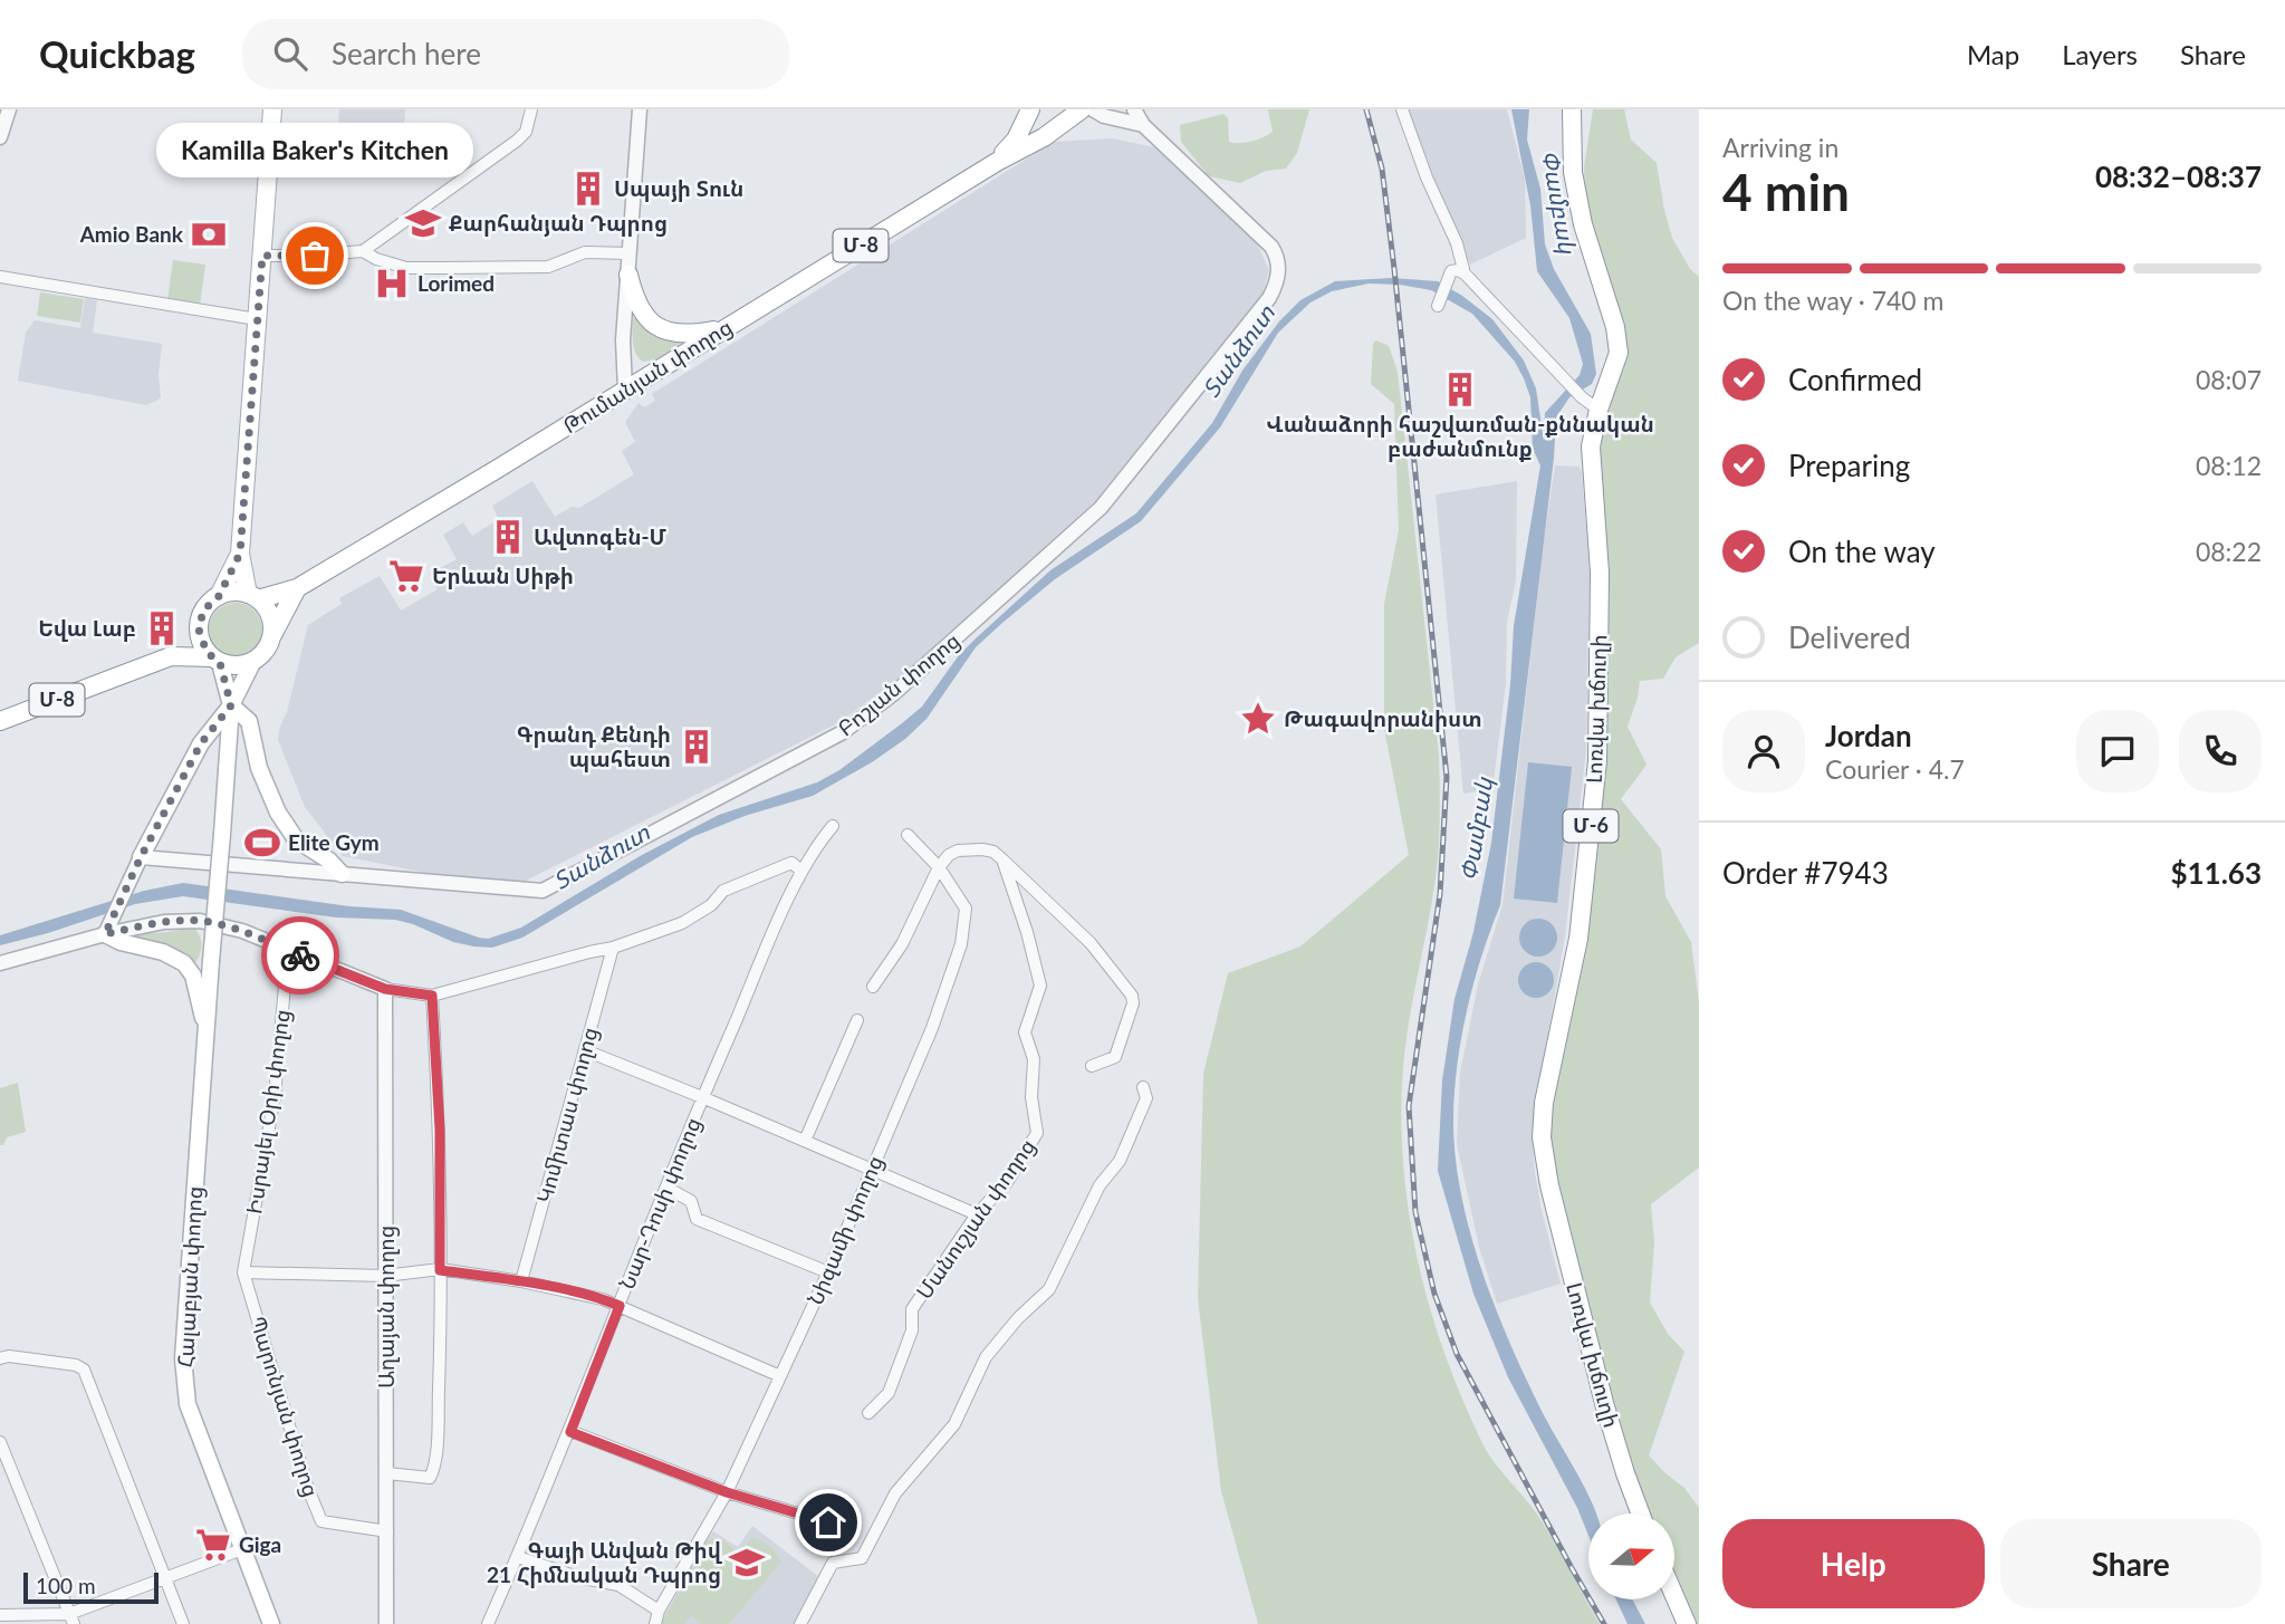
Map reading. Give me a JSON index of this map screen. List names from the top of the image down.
{
  "streets": {
    "main road": [
      "Մ-8",
      "Թումանյան փողոց",
      "Լոռվա խճուղի",
      "Մ-6",
      "Հալաբյան փողոց"
    ],
    "street": [
      "Բոշյան փողոց",
      "Իսրայել Օրի փողոց",
      "Կոմիտաս փողոց",
      "Նար-Դոսի փողոց",
      "Մանուշյան փողոց",
      "Նիզամի փողոց",
      "Աղայան փողոց",
      "Պարոնյան փողոց"
    ]
  },
  "crossings": [
    ["Մ-8", "Թումանյան փողոց"],
    ["Իսրայել Օրի փողոց", "Պարոնյան փողոց"],
    ["Աղայան փողոց", "Պարոնյան փողոց"]
  ],
  "water": ["Փամբակ", "Տանձուտ"],
  "places": {
    "building": [
      "Սպայի Տուն",
      "Վանաձորի հաշվառման-քննական բաժանմունք",
      "Ավտոգեն-Մ",
      "Եվա Լաբ",
      "Գրանդ Քենդի պահեստ"
    ],
    "school or university": ["Քարհանյան Դպրոց", "Գայի Անվան Թիվ 21 Հիմնական Դպրոց"],
    "bank": ["Amio Bank"],
    "other": ["Kamilla Baker's Kitchen"],
    "hospital": ["Lorimed"],
    "supermarket": ["Երևան Սիթի", "Giga"],
    "place": ["Թագավորանիստ"],
    "sports": ["Elite Gym"]
  },
  "scale_bar": "100 m",
  "north": "right",
  "page": {
    "header": "Quickbag",
    "search": "Search here",
    "nav": ["Map", "Layers", "Share"],
    "heading": ["4 min", "Arriving in", "08:32–08:37"],
    "panel": [
      "Jordan",
      "Courier · 4.7",
      "Order #7943",
      "$11.63"
    ],
    "bubble": "Kamilla Baker's Kitchen",
    "bar": "On the way · 740 m",
    "list": [
      ["Confirmed", "08:07"],
      ["Preparing", "08:12"],
      ["On the way", "08:22"],
      "Delivered"
    ],
    "buttons": ["Help", "Share"],
    "scale": "100 m"
  }
}
